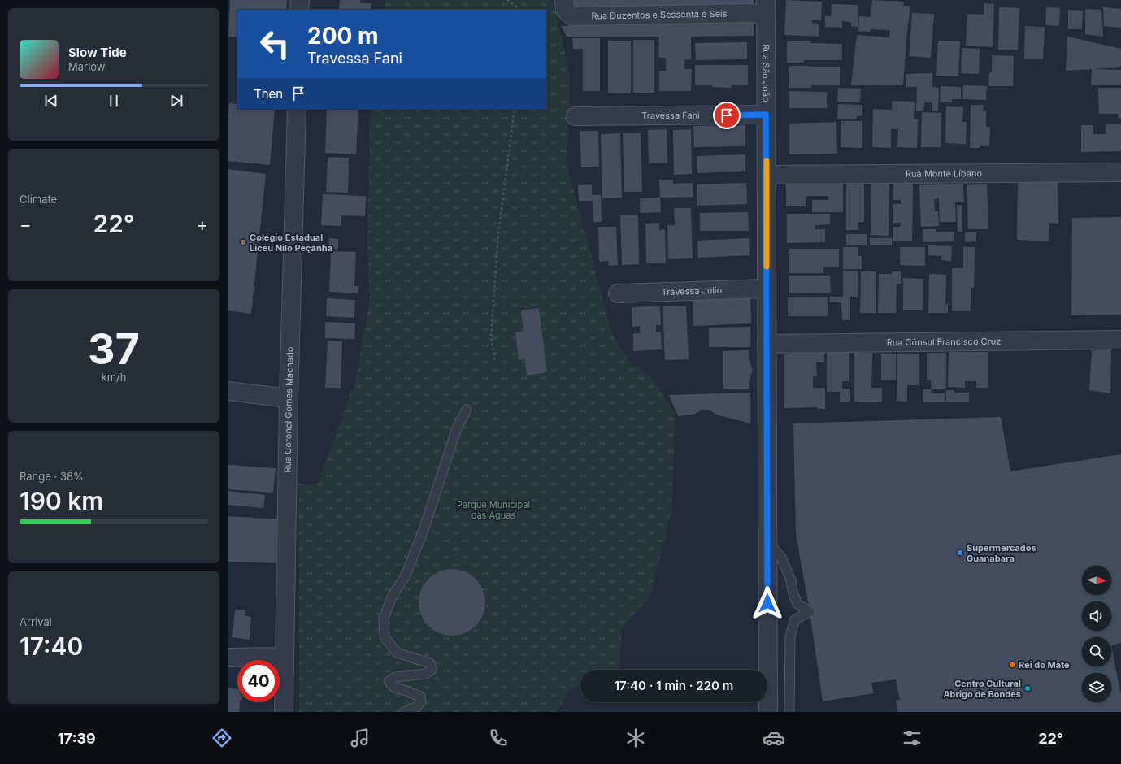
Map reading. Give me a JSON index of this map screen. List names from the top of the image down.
{
  "streets": {
    "street": [
      "Rua Duzentos e Sessenta e Seis",
      "Rua São João",
      "Travessa Fani",
      "Rua Monte Líbano",
      "Travessa Júlio",
      "Rua Cônsul Francisco Cruz",
      "Rua Coronel Gomes Machado"
    ]
  },
  "crossings": [
    ["Rua Duzentos e Sessenta e Seis", "Rua São João"],
    ["Rua São João", "Travessa Fani"],
    ["Rua São João", "Rua Monte Líbano"],
    ["Rua São João", "Travessa Júlio"],
    ["Rua São João", "Rua Cônsul Francisco Cruz"]
  ],
  "parks": ["Parque Municipal das Águas"],
  "places": [
    "Colégio Estadual Liceu Nilo Peçanha",
    "Supermercados Guanabara",
    "Rei do Mate",
    "Centro Cultural Abrigo de Bondes"
  ],
  "north": "right",
  "page": {
    "turn": ["200 m", "Travessa Fani"],
    "song": ["Slow Tide", "Marlow"],
    "then": "Then",
    "tile": [
      "Climate",
      ["37", "km/h"],
      ["Range · 38%", "190 km"],
      ["Arrival", "17:40"]
    ],
    "heat": ["−", "22°", "+"],
    "limit": "40",
    "trip": "17:40 · 1 min · 220 m",
    "tabs": ["17:39", "22°"]
  }
}
